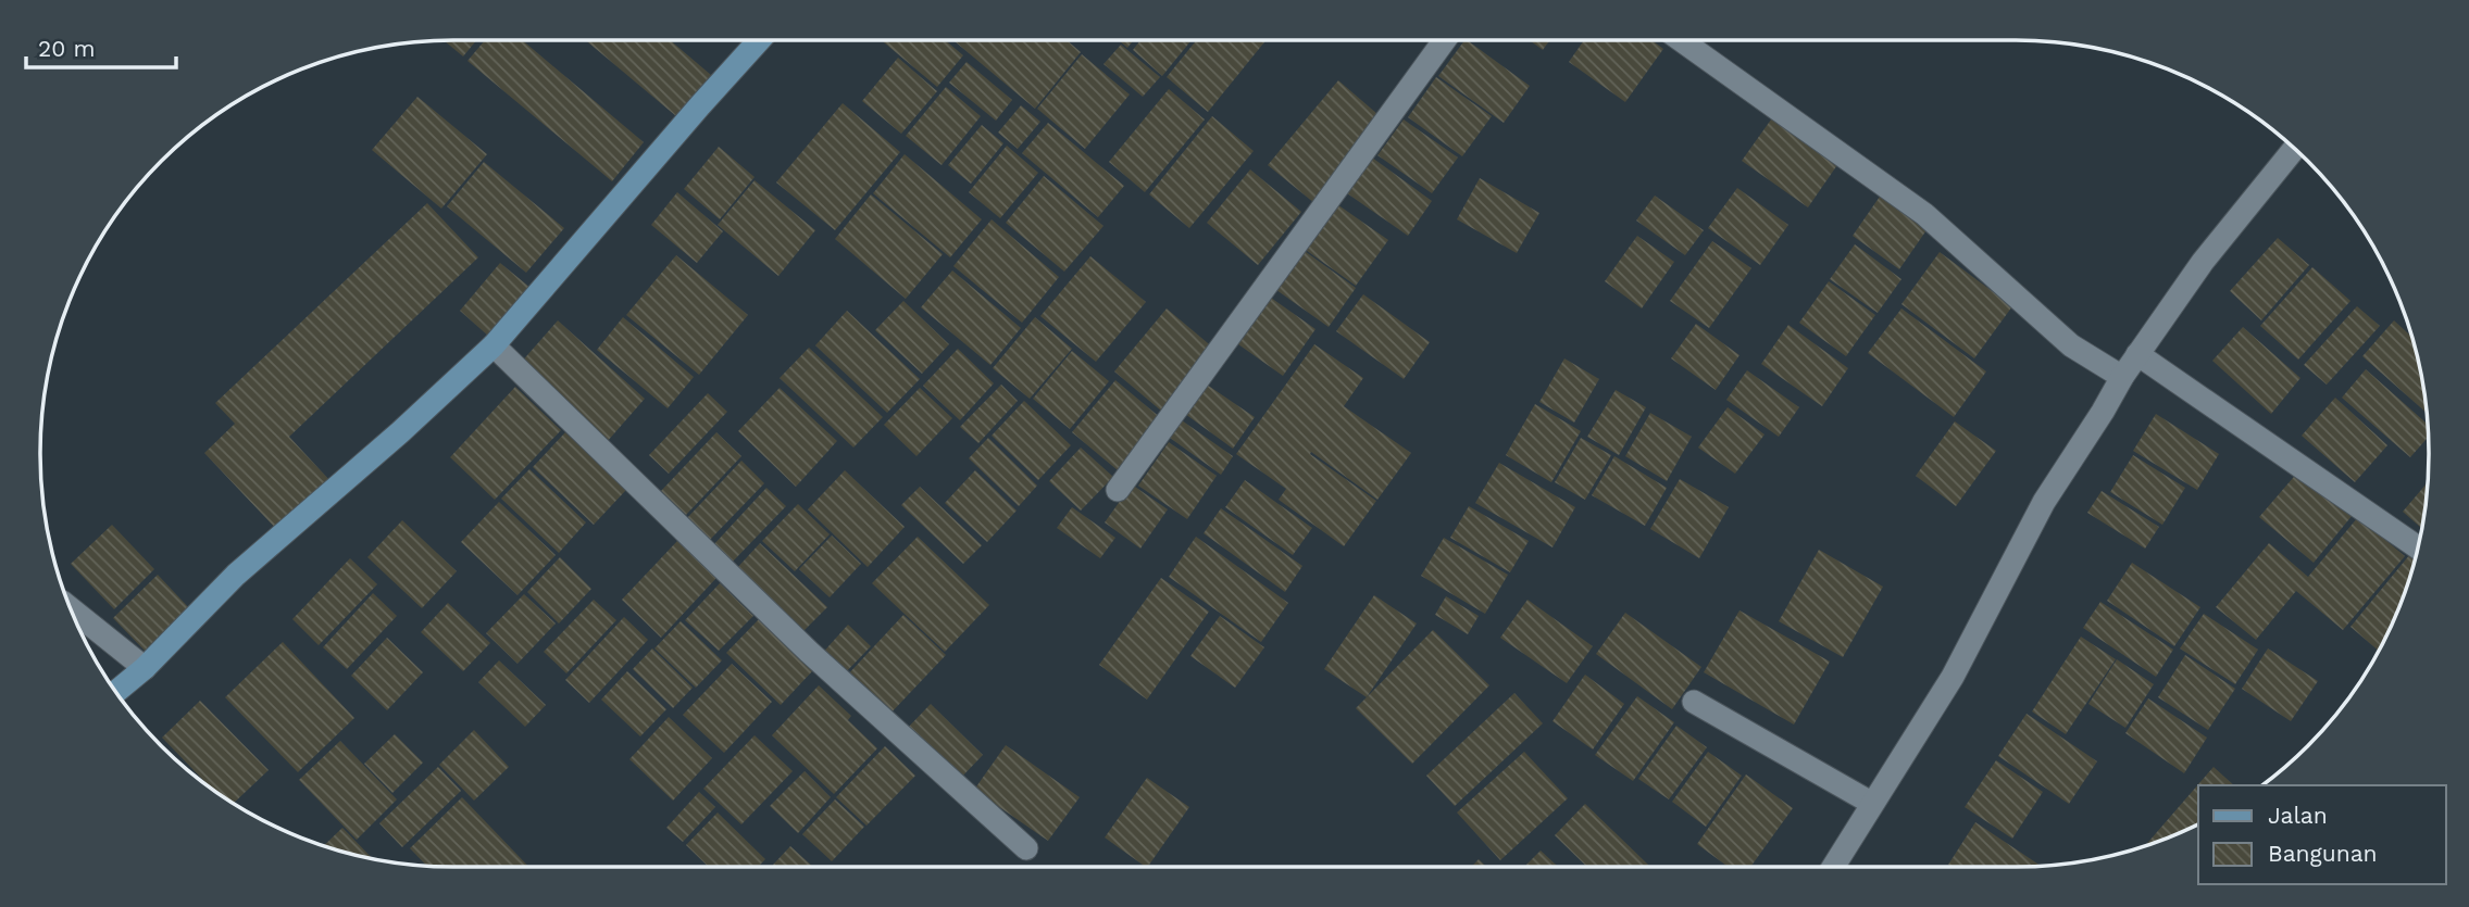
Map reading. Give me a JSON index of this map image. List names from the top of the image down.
{
  "legend": ["Jalan", "Bangunan"],
  "scale_bar": "20 m"
}
